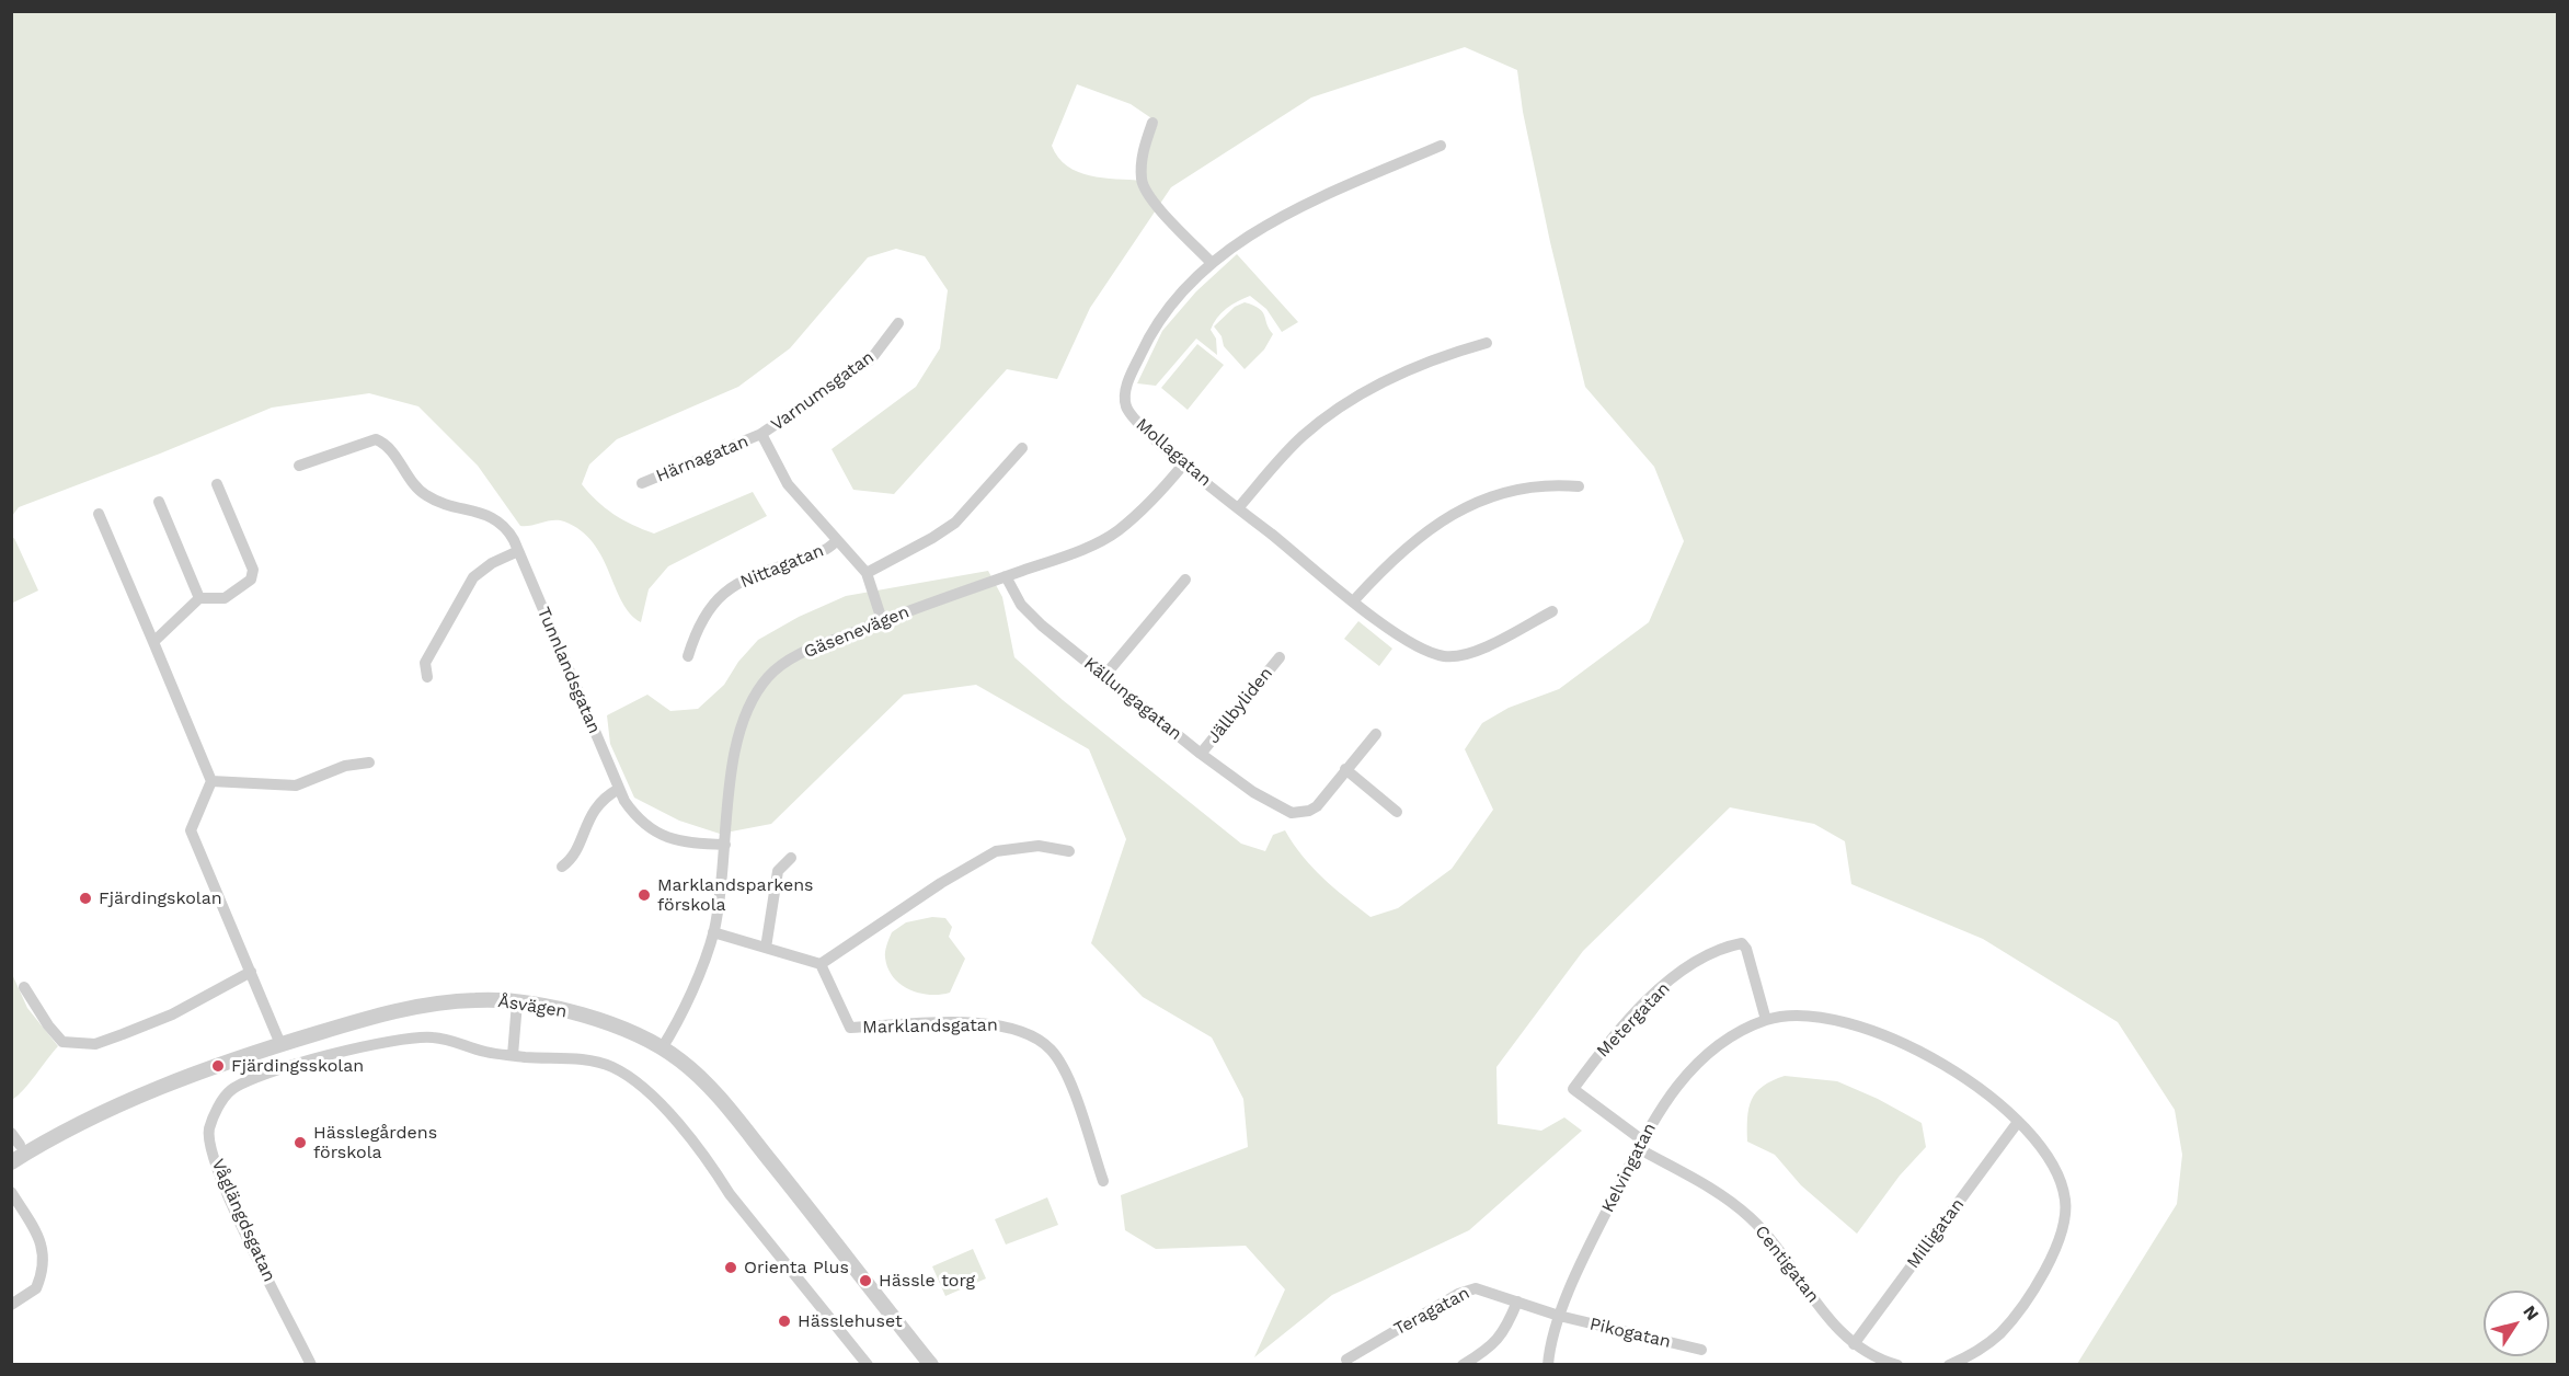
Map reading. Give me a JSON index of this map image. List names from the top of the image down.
{
  "streets": {
    "street": [
      "Varnumsgatan",
      "Mollagatan",
      "Härnagatan",
      "Nittagatan",
      "Gäsenevägen",
      "Tunnlandsgatan",
      "Källungagatan",
      "Jällbyliden",
      "Åsvägen",
      "Metergatan",
      "Marklandsgatan",
      "Kelvingatan",
      "Våglängdsgatan",
      "Milligatan",
      "Centigatan",
      "Teragatan",
      "Pikogatan"
    ]
  },
  "crossings": [
    ["Varnumsgatan", "Härnagatan"],
    ["Varnumsgatan", "Nittagatan"],
    ["Varnumsgatan", "Gäsenevägen"],
    ["Mollagatan", "Gäsenevägen"],
    ["Gäsenevägen", "Tunnlandsgatan"],
    ["Gäsenevägen", "Källungagatan"],
    ["Gäsenevägen", "Åsvägen"],
    ["Källungagatan", "Jällbyliden"],
    ["Metergatan", "Kelvingatan"],
    ["Metergatan", "Centigatan"],
    ["Kelvingatan", "Milligatan"],
    ["Kelvingatan", "Centigatan"],
    ["Kelvingatan", "Teragatan"],
    ["Kelvingatan", "Pikogatan"],
    ["Milligatan", "Centigatan"],
    ["Teragatan", "Pikogatan"]
  ],
  "places": [
    "Marklandsparkens förskola",
    "Fjärdingskolan",
    "Fjärdingsskolan",
    "Hässlegårdens förskola",
    "Orienta Plus",
    "Hässle torg",
    "Hässlehuset"
  ],
  "north": "top right"
}
